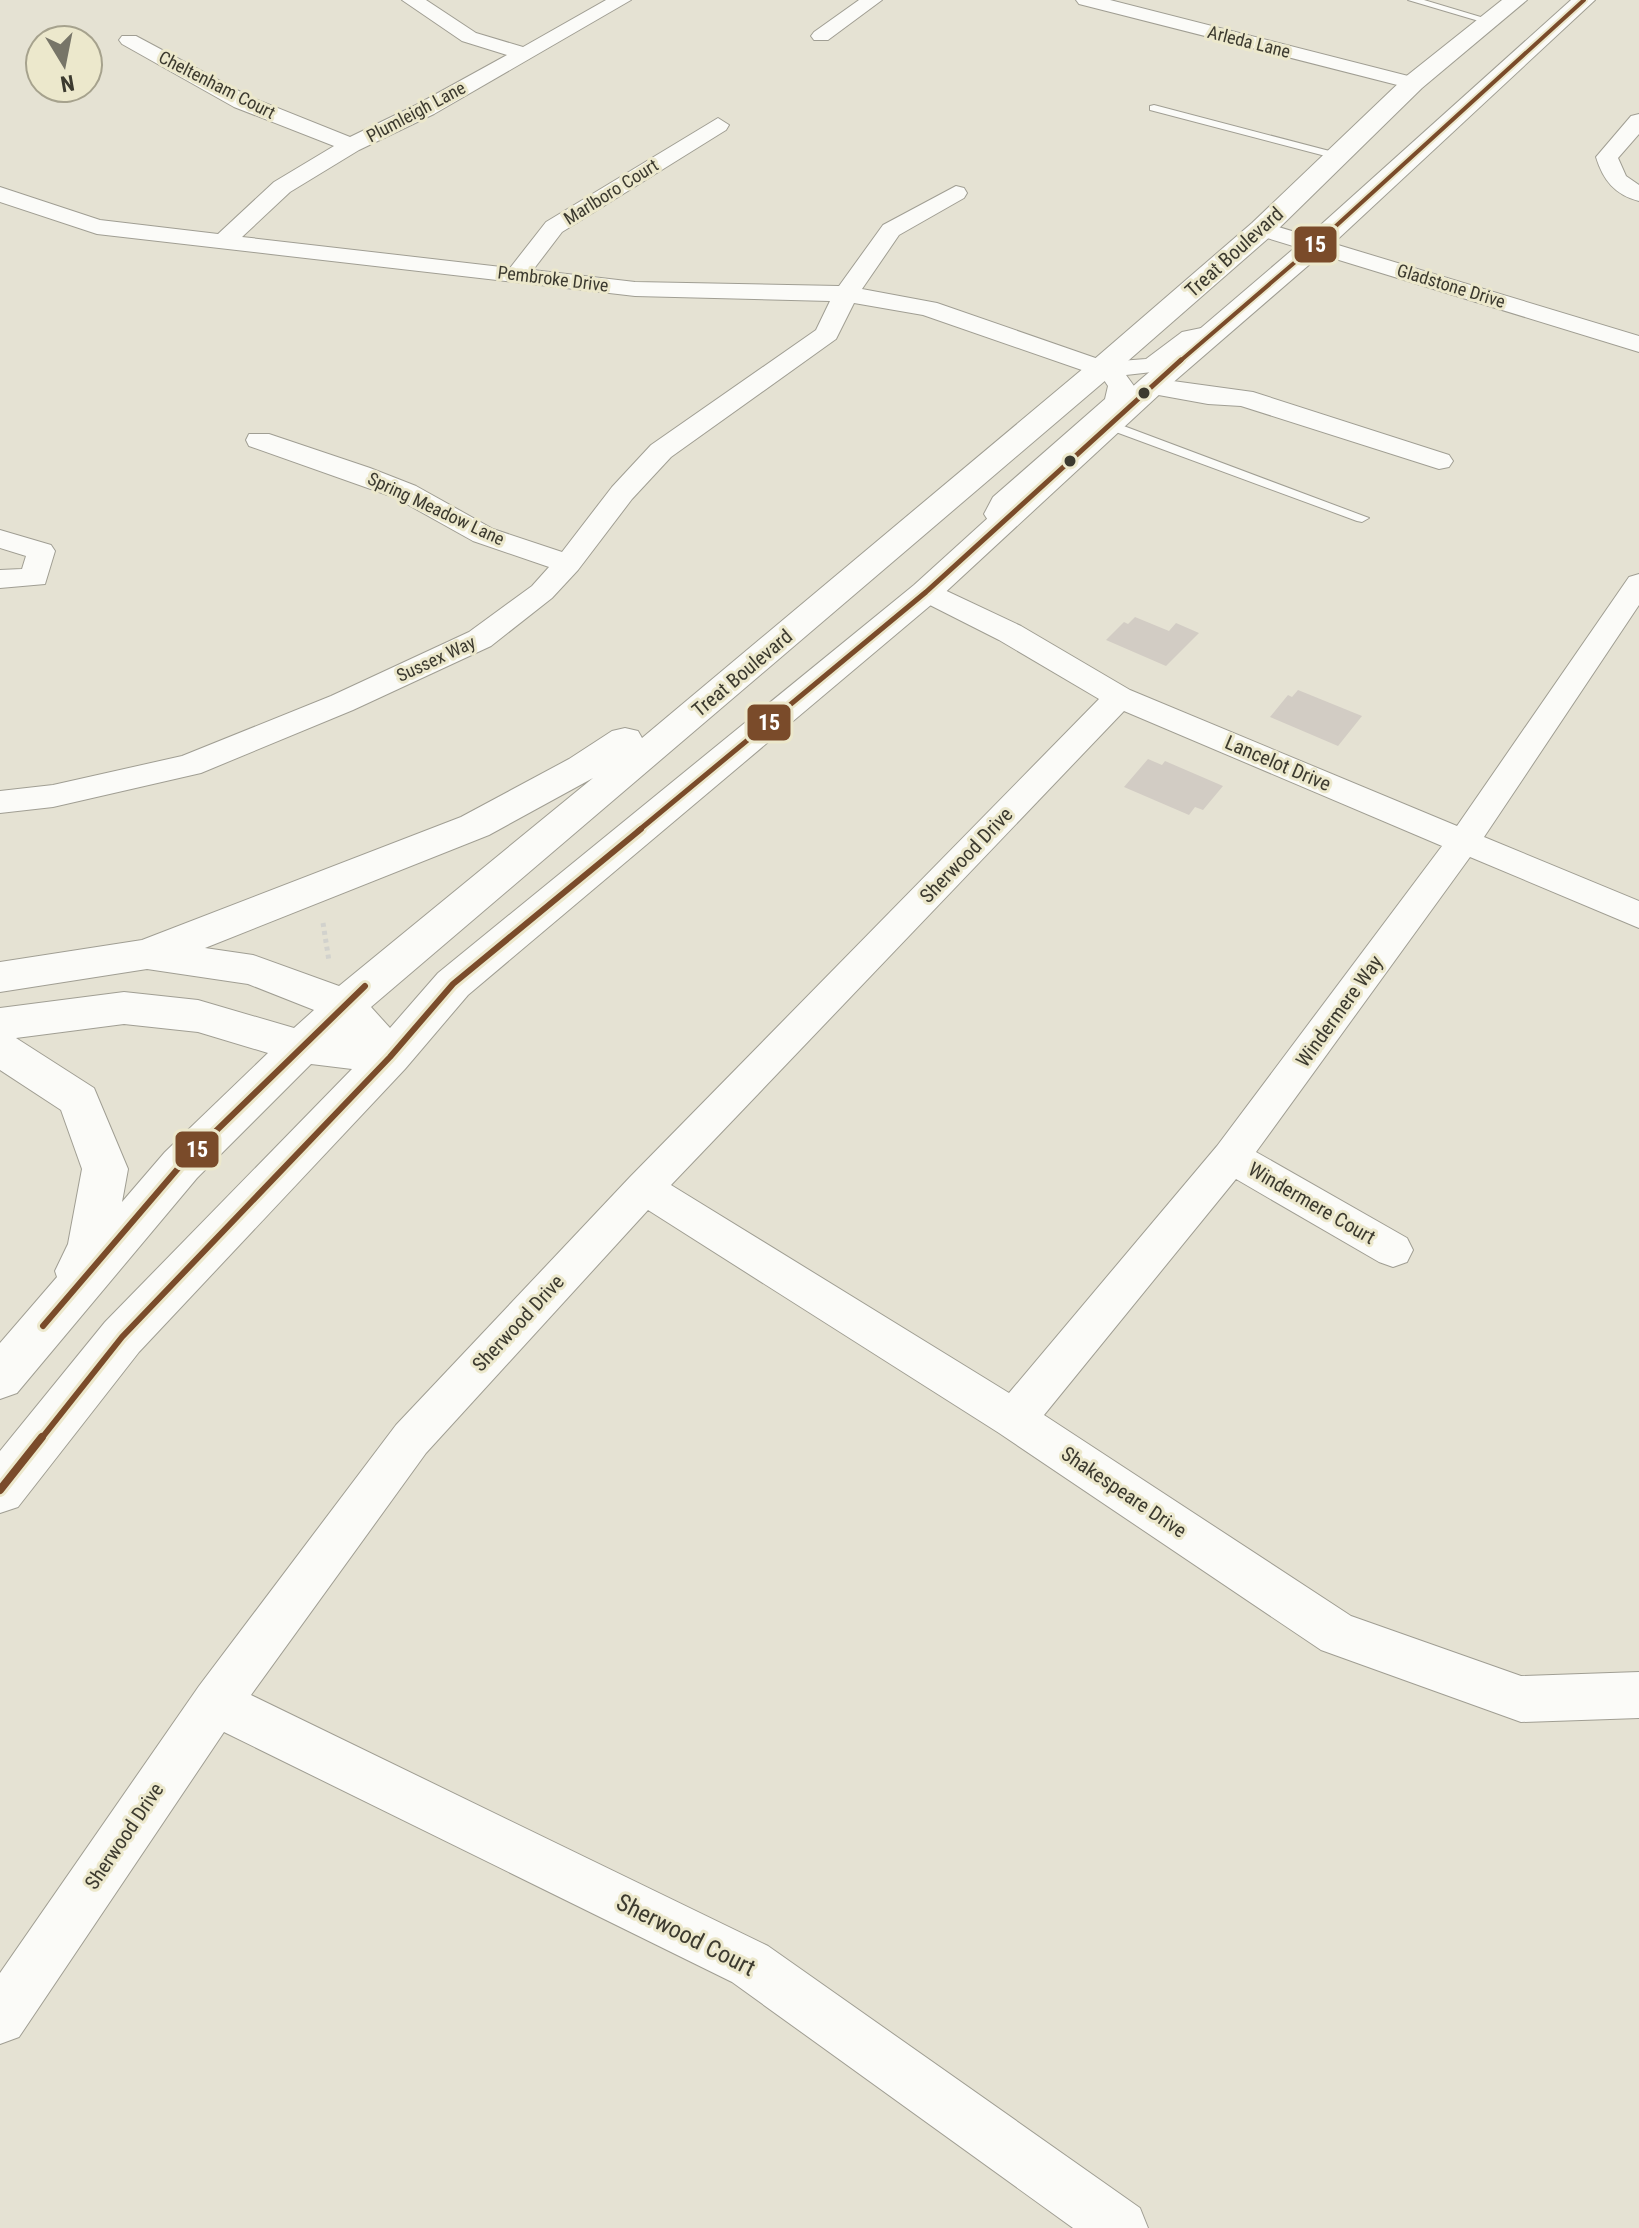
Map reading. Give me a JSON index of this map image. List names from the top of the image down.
{
  "streets": {
    "main road": ["Treat Boulevard"],
    "street": [
      "Arleda Lane",
      "Cheltenham Court",
      "Plumleigh Lane",
      "Marlboro Court",
      "Pembroke Drive",
      "Gladstone Drive",
      "Spring Meadow Lane",
      "Sussex Way",
      "Lancelot Drive",
      "Sherwood Drive",
      "Windermere Way",
      "Windermere Court",
      "Shakespeare Drive",
      "Sherwood Court"
    ]
  },
  "crossings": [
    ["Arleda Lane", "Treat Boulevard"],
    ["Cheltenham Court", "Plumleigh Lane"],
    ["Plumleigh Lane", "Pembroke Drive"],
    ["Marlboro Court", "Pembroke Drive"],
    ["Treat Boulevard", "Pembroke Drive"],
    ["Treat Boulevard", "Gladstone Drive"],
    ["Pembroke Drive", "Sussex Way"],
    ["Spring Meadow Lane", "Sussex Way"],
    ["Lancelot Drive", "Sherwood Drive"],
    ["Lancelot Drive", "Windermere Way"],
    ["Sherwood Drive", "Shakespeare Drive"],
    ["Sherwood Drive", "Sherwood Court"],
    ["Windermere Way", "Windermere Court"],
    ["Windermere Way", "Shakespeare Drive"]
  ],
  "lines": ["transit line 15"],
  "north": "bottom"
}
